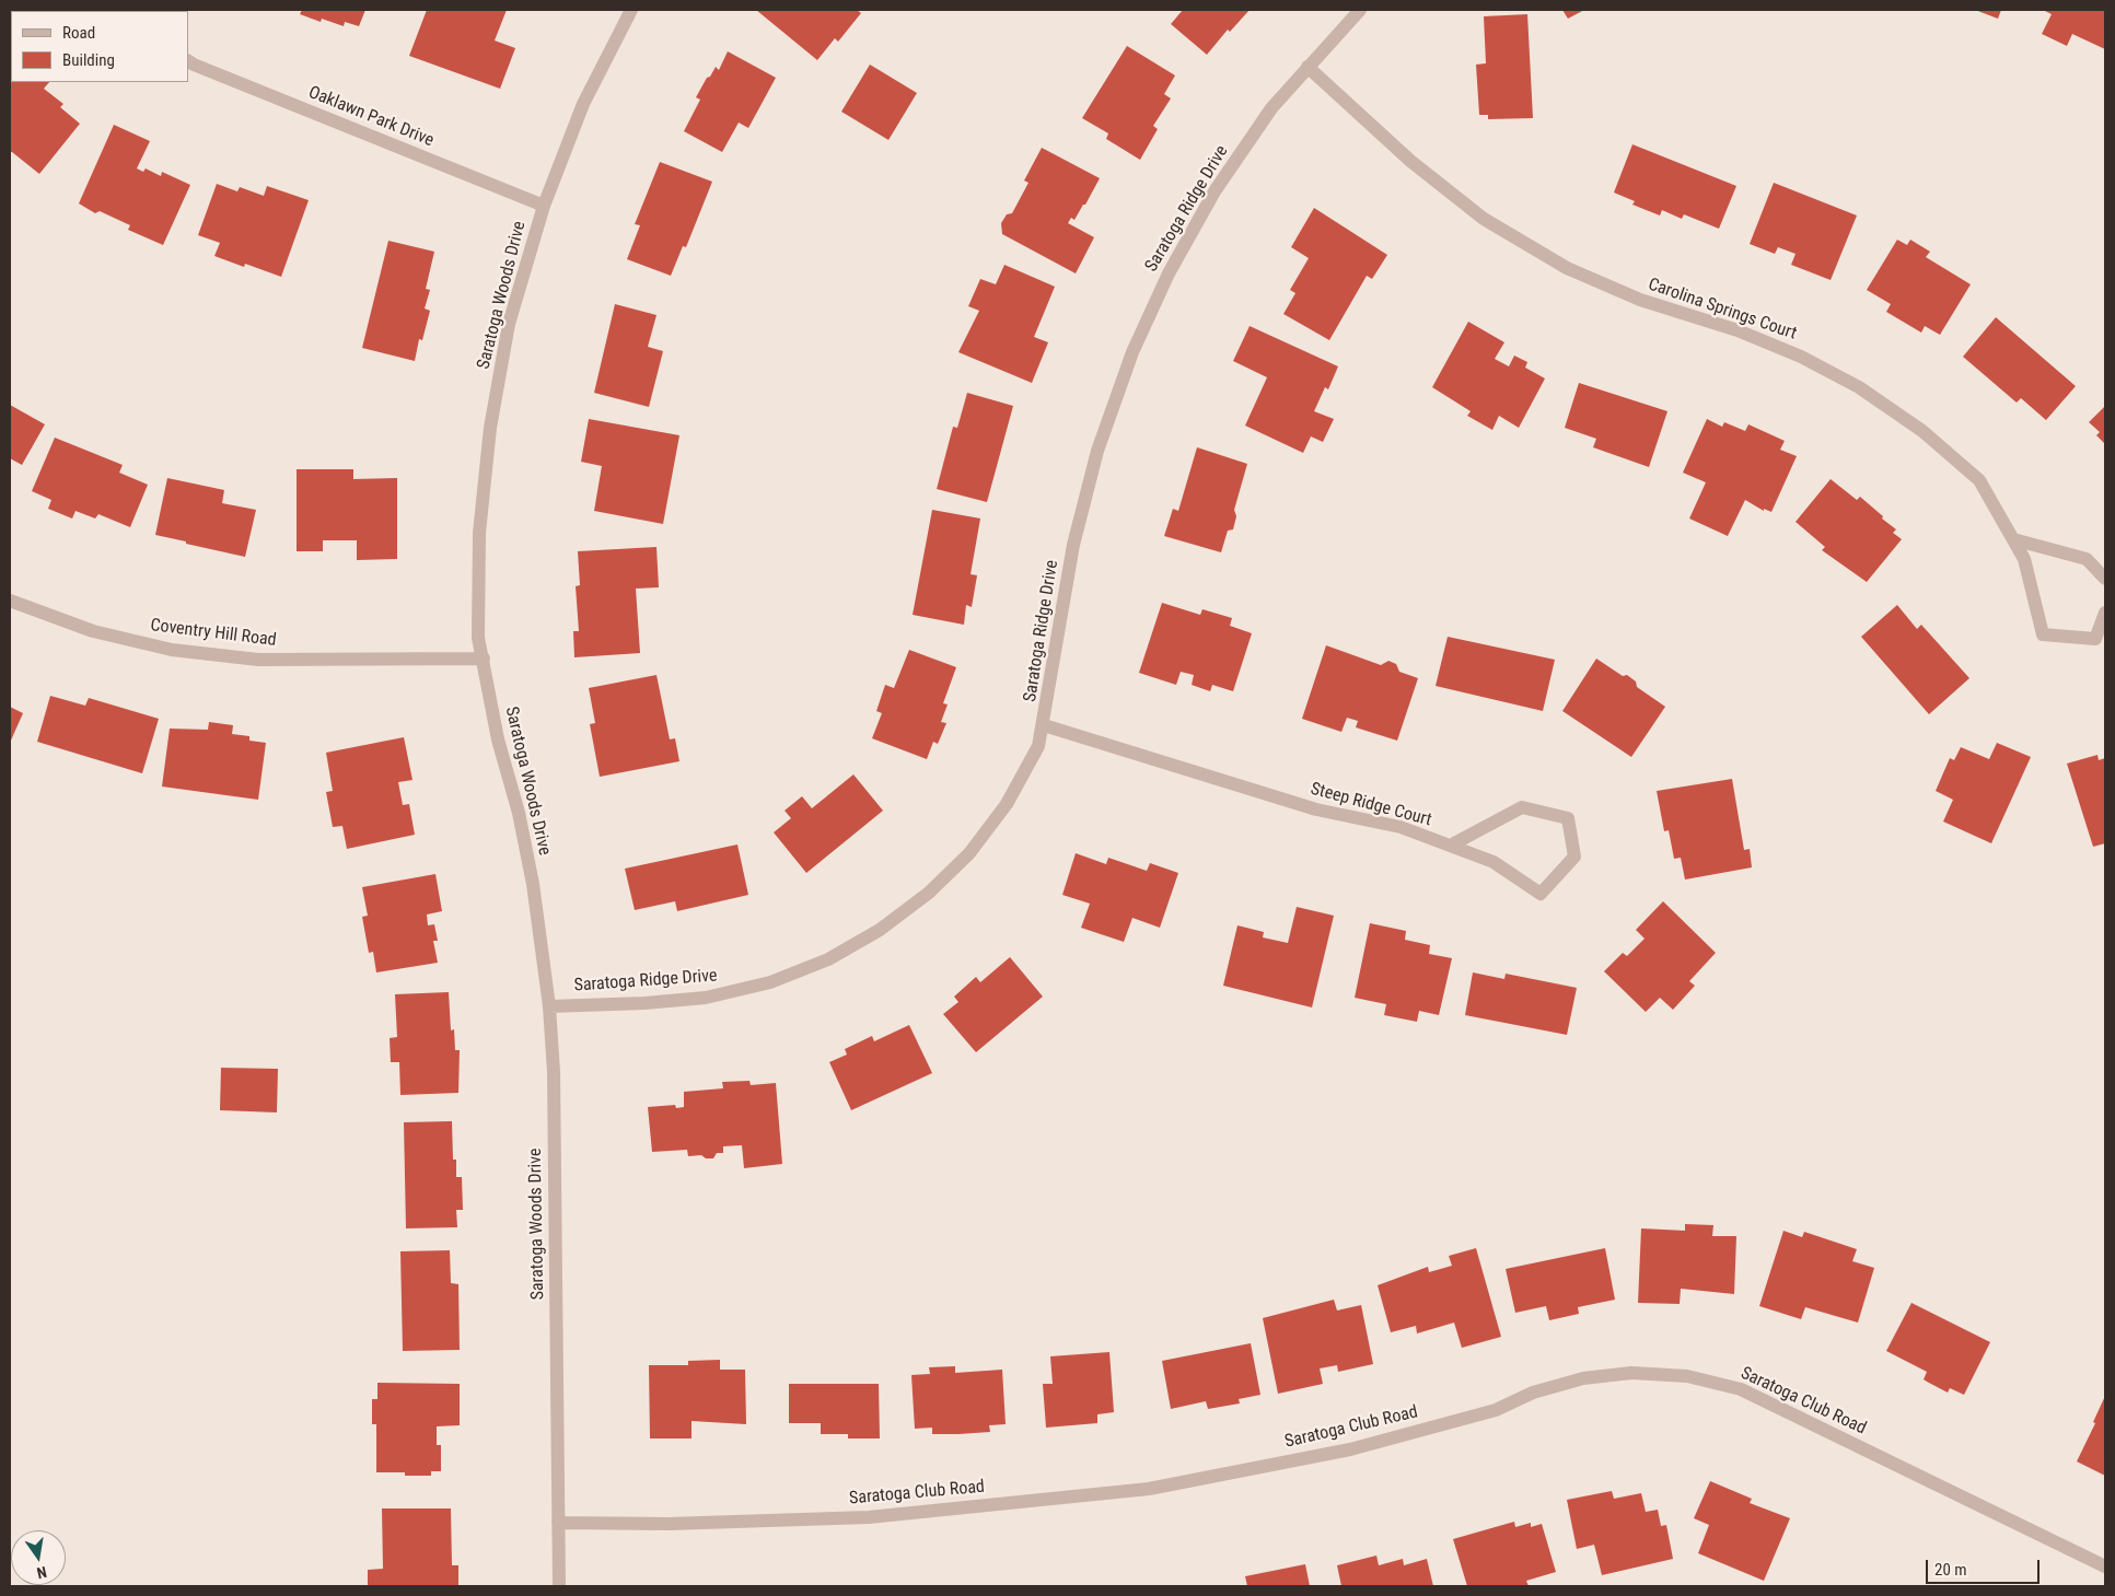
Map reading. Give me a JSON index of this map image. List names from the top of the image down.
{
  "streets": {
    "street": [
      "Oaklawn Park Drive",
      "Saratoga Ridge Drive",
      "Saratoga Woods Drive",
      "Carolina Springs Court",
      "Coventry Hill Road",
      "Steep Ridge Court",
      "Saratoga Club Road"
    ]
  },
  "crossings": [
    ["Oaklawn Park Drive", "Saratoga Woods Drive"],
    ["Saratoga Ridge Drive", "Saratoga Woods Drive"],
    ["Saratoga Ridge Drive", "Carolina Springs Court"],
    ["Saratoga Ridge Drive", "Steep Ridge Court"],
    ["Saratoga Woods Drive", "Coventry Hill Road"],
    ["Saratoga Woods Drive", "Saratoga Club Road"]
  ],
  "legend": ["Road", "Building"],
  "scale_bar": "20 m",
  "north": "bottom"
}
